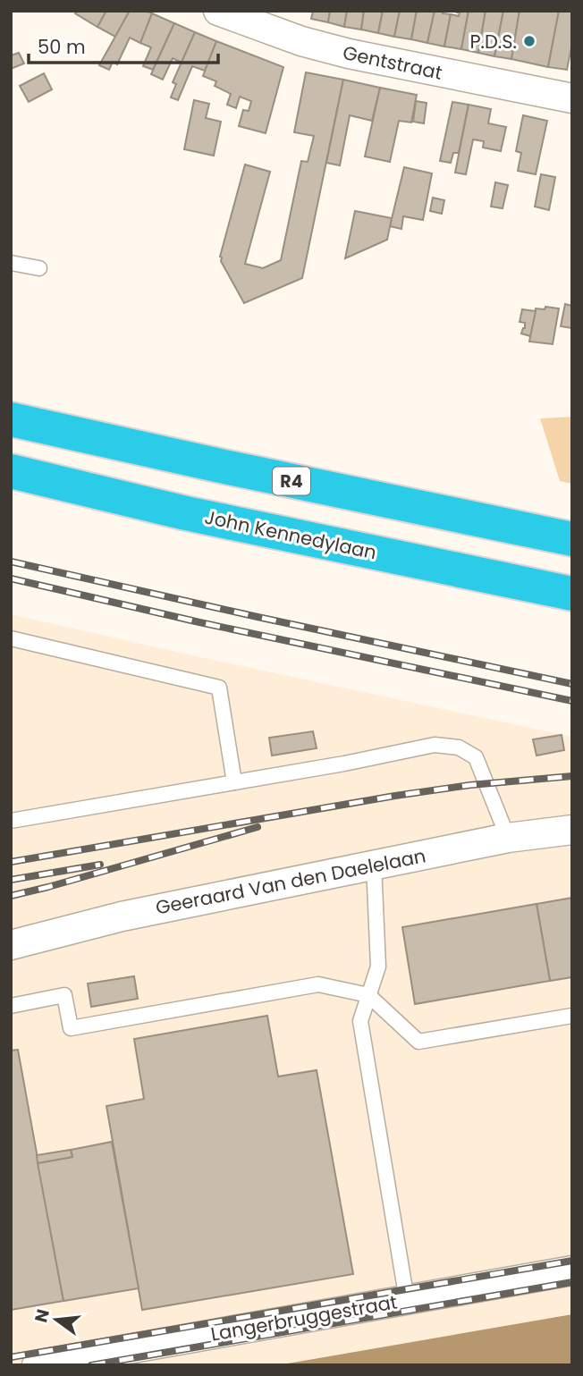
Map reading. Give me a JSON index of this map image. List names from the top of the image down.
{
  "streets": {
    "highway": ["R4", "John Kennedylaan"],
    "street": ["Gentstraat", "Geeraard Van den Daelelaan", "Langerbruggestraat"]
  },
  "places": ["P.D.S."],
  "scale_bar": "50 m",
  "north": "left"
}
